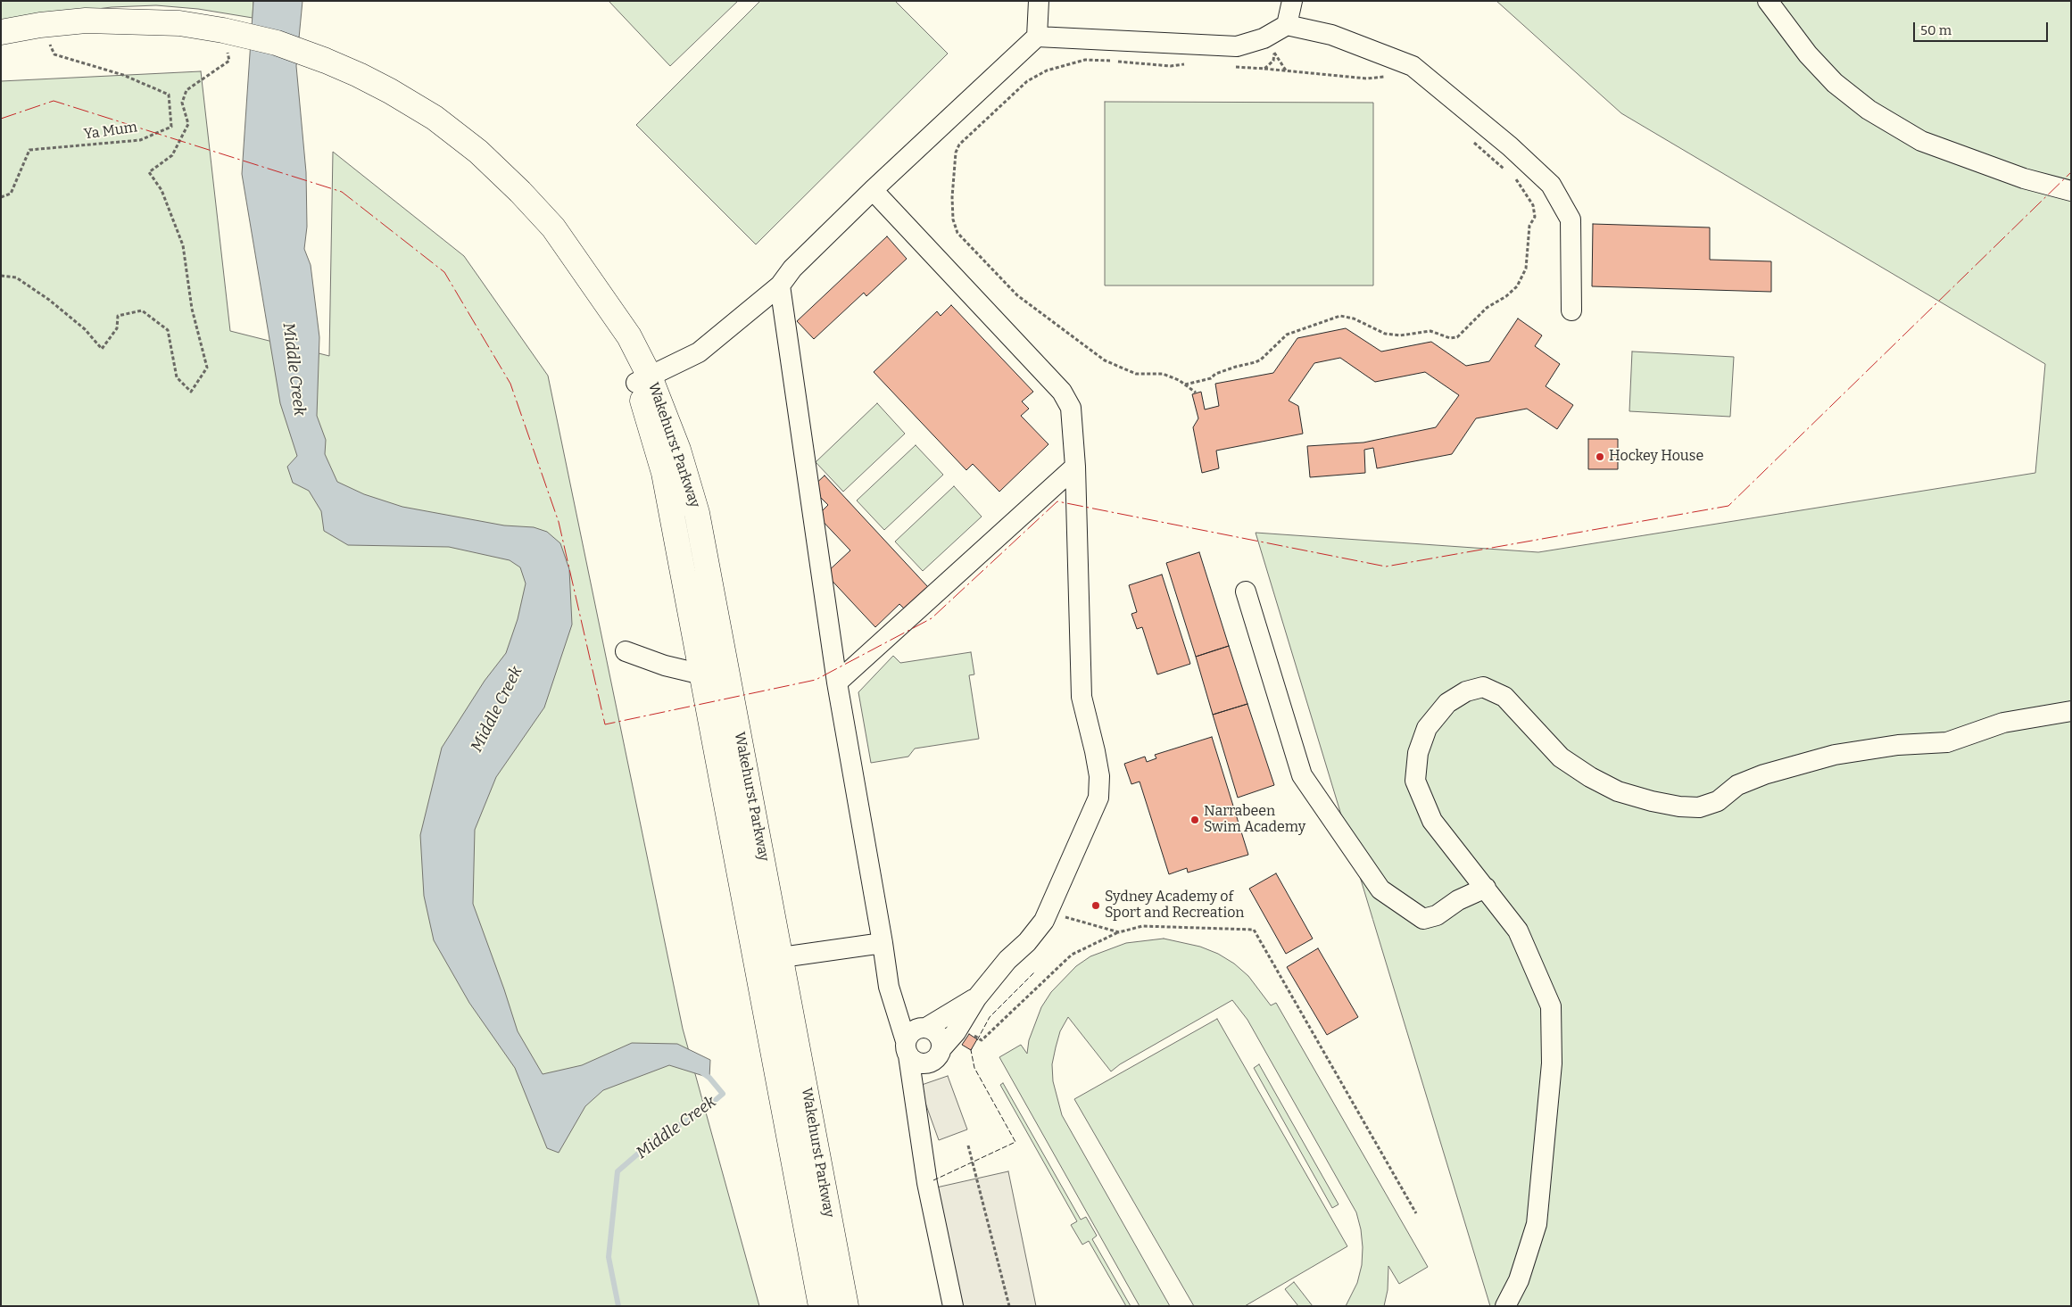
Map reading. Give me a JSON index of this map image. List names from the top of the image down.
{
  "streets": {
    "main road": ["Wakehurst Parkway"],
    "path": ["Ya Mum"]
  },
  "crossings": [
    ["Ya Mum", "Wakehurst Parkway"]
  ],
  "water": ["Middle Creek"],
  "places": ["Hockey House", "Narrabeen Swim Academy", "Sydney Academy of Sport and Recreation"],
  "scale_bar": "50 m"
}
